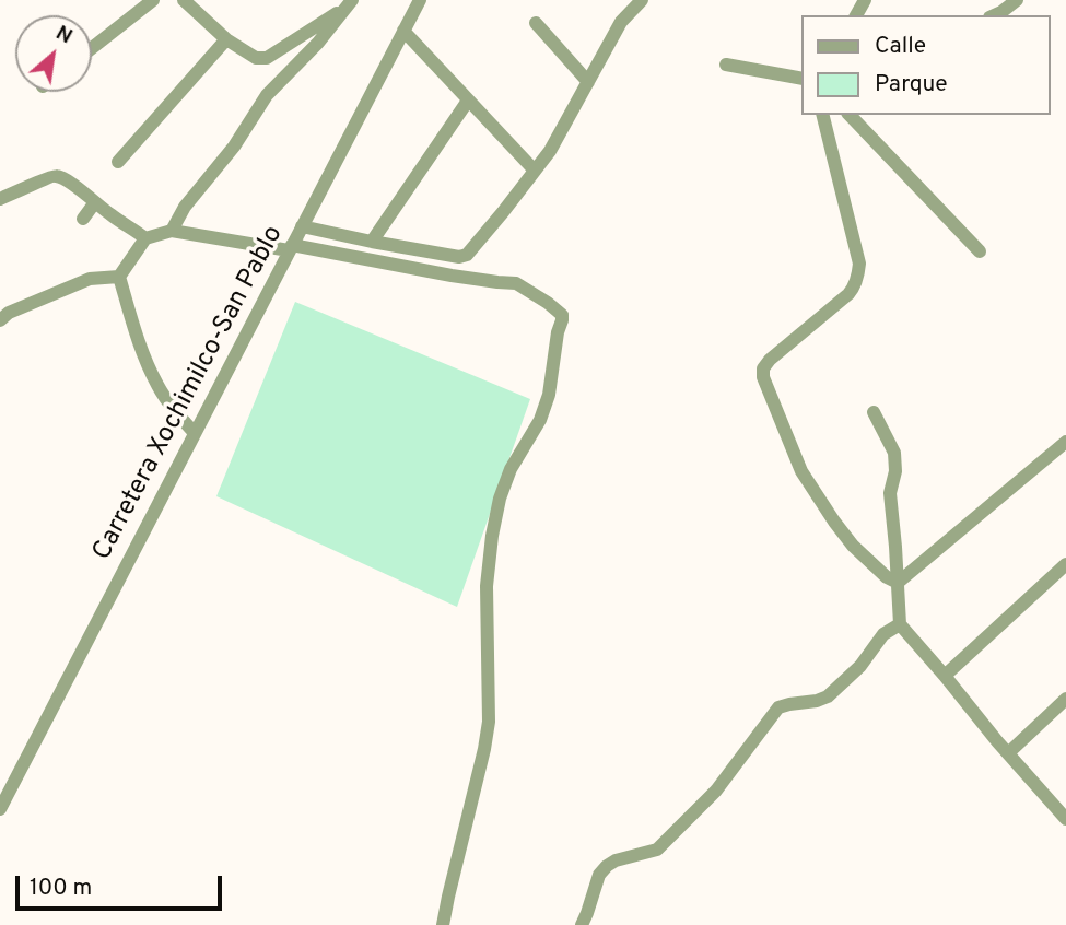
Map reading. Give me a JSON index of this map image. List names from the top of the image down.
{
  "streets": {
    "street": ["Carretera Xochimilco-San Pablo"]
  },
  "legend": ["Calle", "Parque"],
  "scale_bar": "100 m",
  "north": "top right"
}
